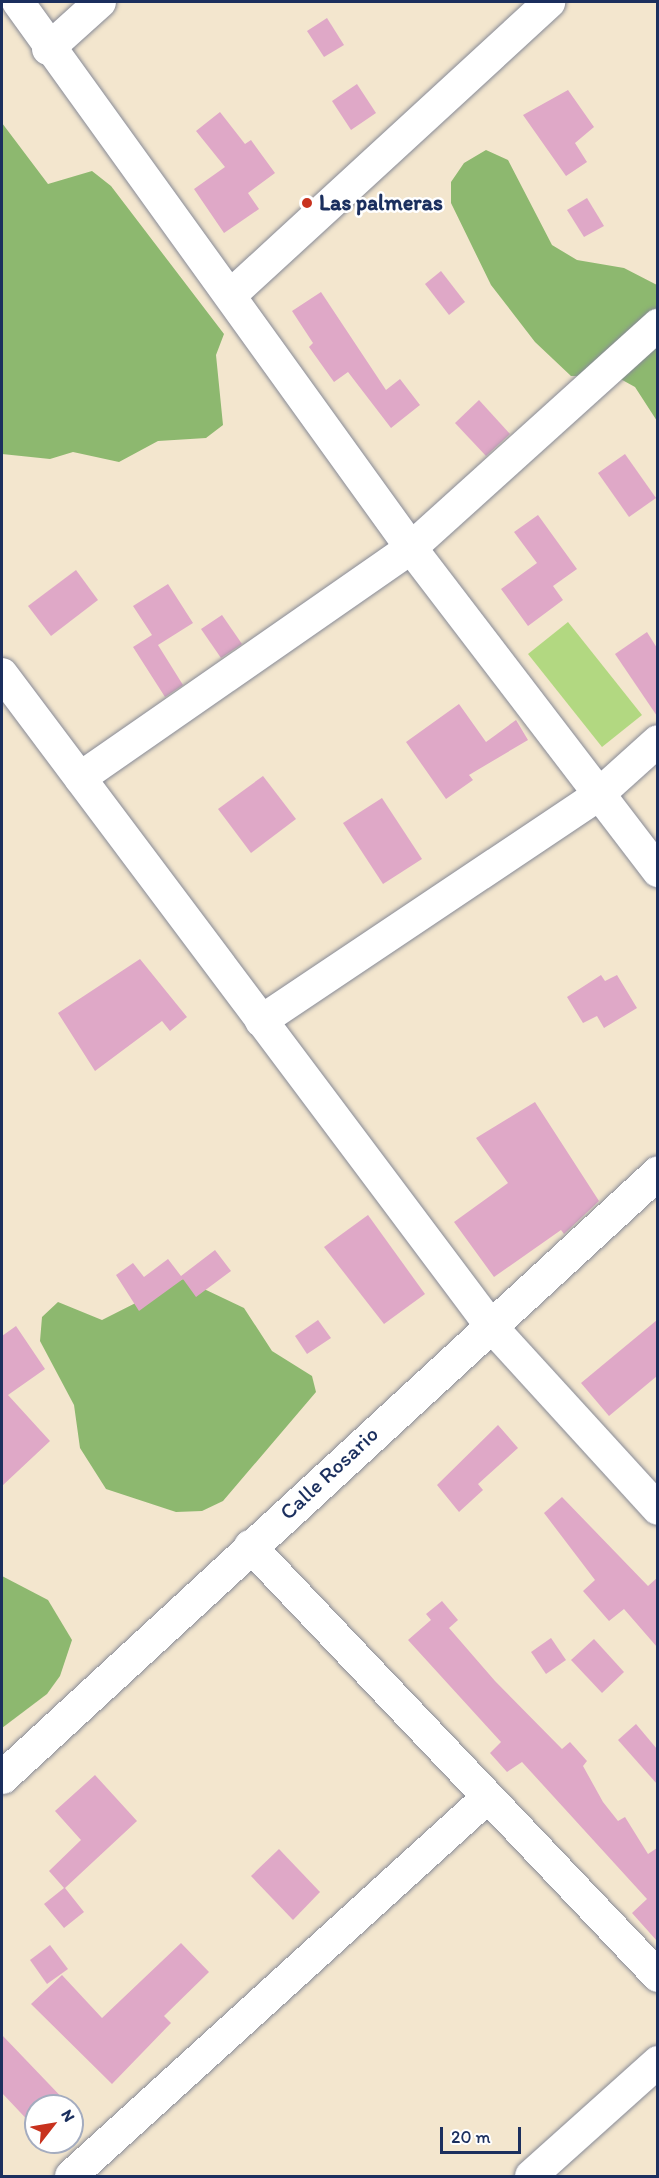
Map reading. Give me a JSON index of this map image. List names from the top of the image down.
{
  "streets": {
    "main road": ["Calle Rosario"]
  },
  "places": ["Las palmeras"],
  "scale_bar": "20 m",
  "north": "top right"
}
